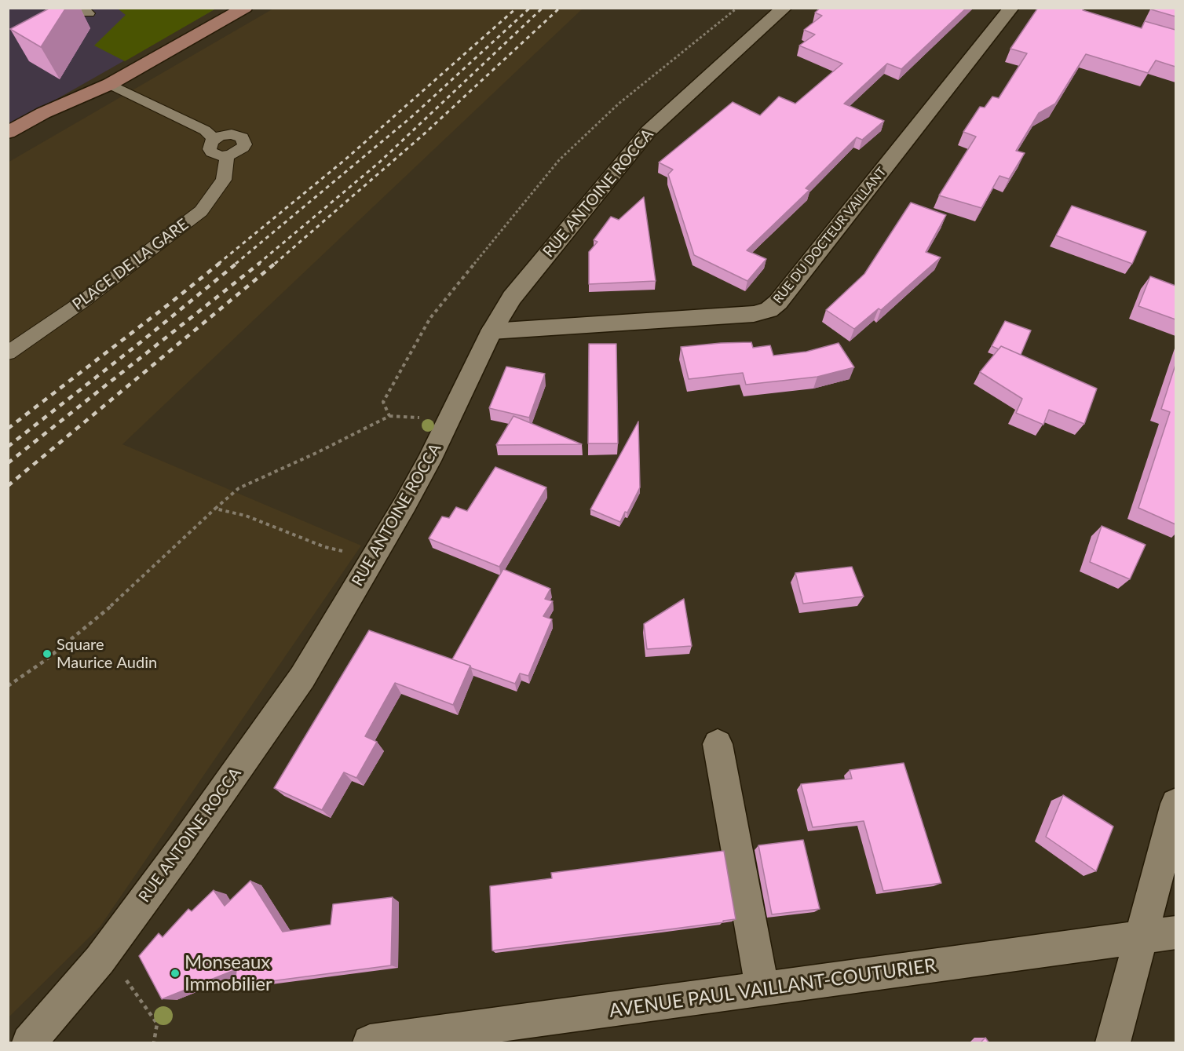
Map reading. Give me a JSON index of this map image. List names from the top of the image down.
{
  "streets": {
    "street": ["RUE ANTOINE ROCCA", "RUE DU DOCTEUR VAILLANT", "AVENUE PAUL VAILLANT-COUTURIER"],
    "lane": ["PLACE DE LA GARE"]
  },
  "crossings": [
    ["RUE ANTOINE ROCCA", "RUE DU DOCTEUR VAILLANT"]
  ],
  "places": ["Square Maurice Audin", "Monseaux Immobilier"]
}
